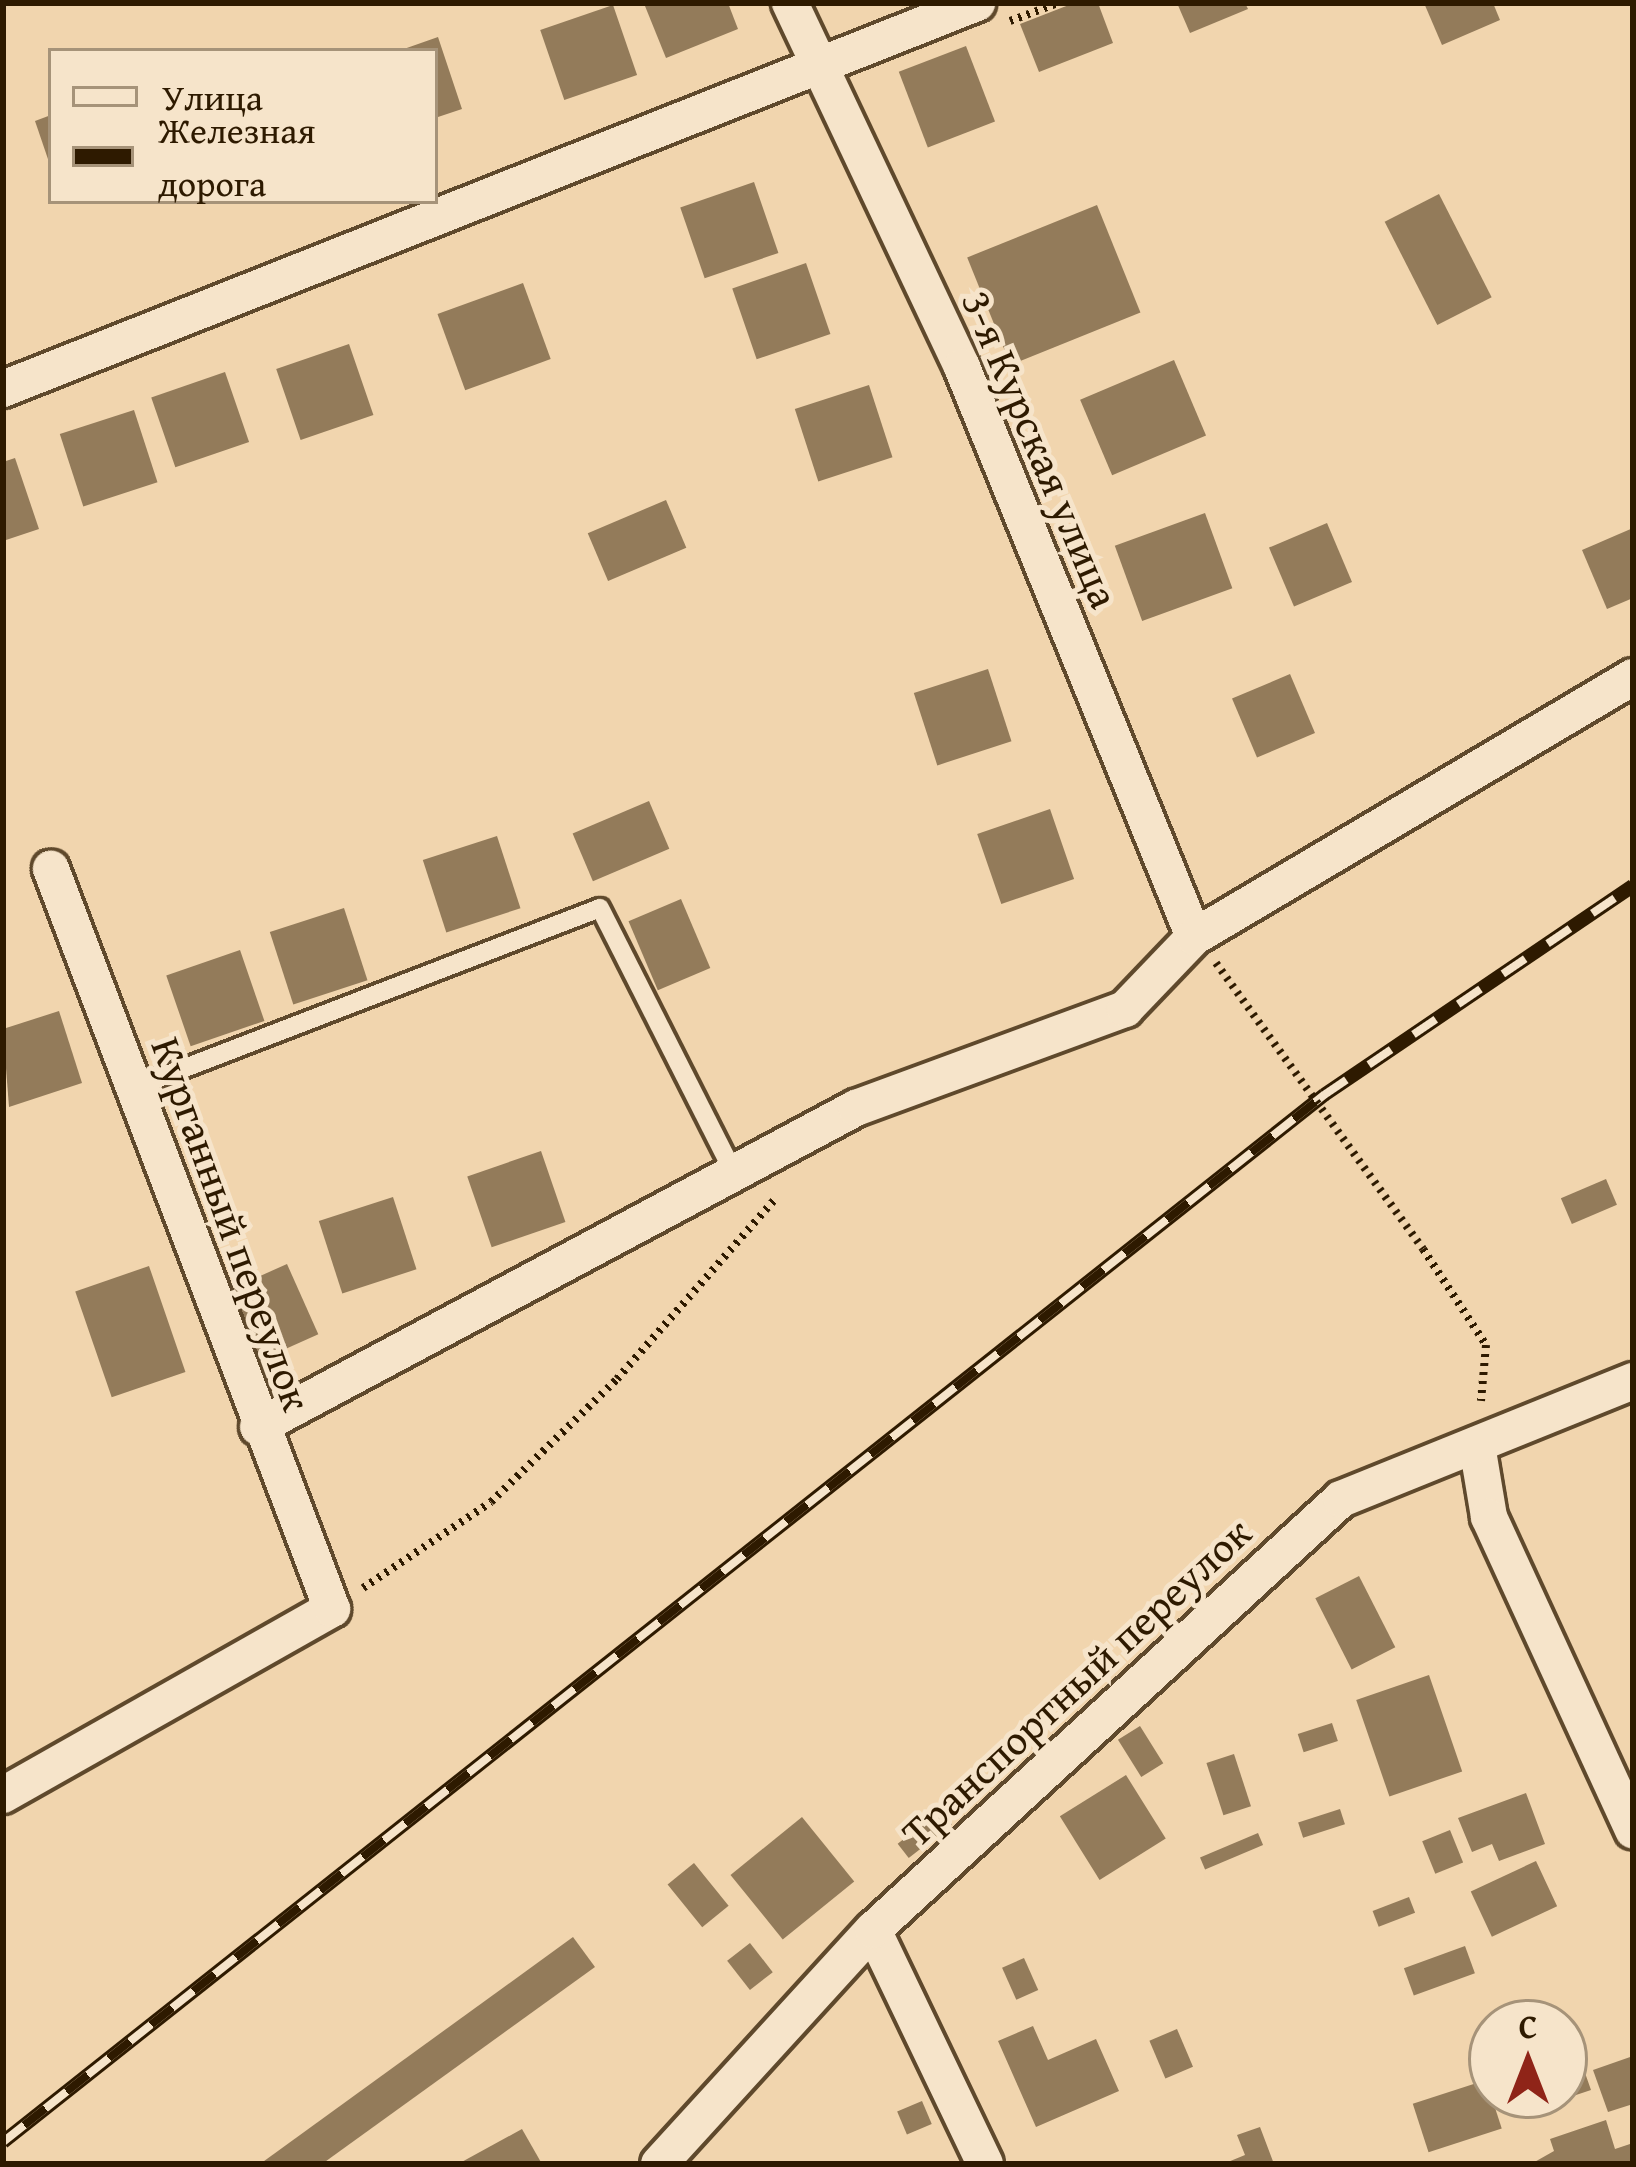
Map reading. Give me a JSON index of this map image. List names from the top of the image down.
{
  "streets": {
    "street": ["3-я Курская улица", "Курганный переулок", "Транспортный переулок"]
  },
  "legend": ["Улица", "Железная дорога"],
  "north": "top"
}
